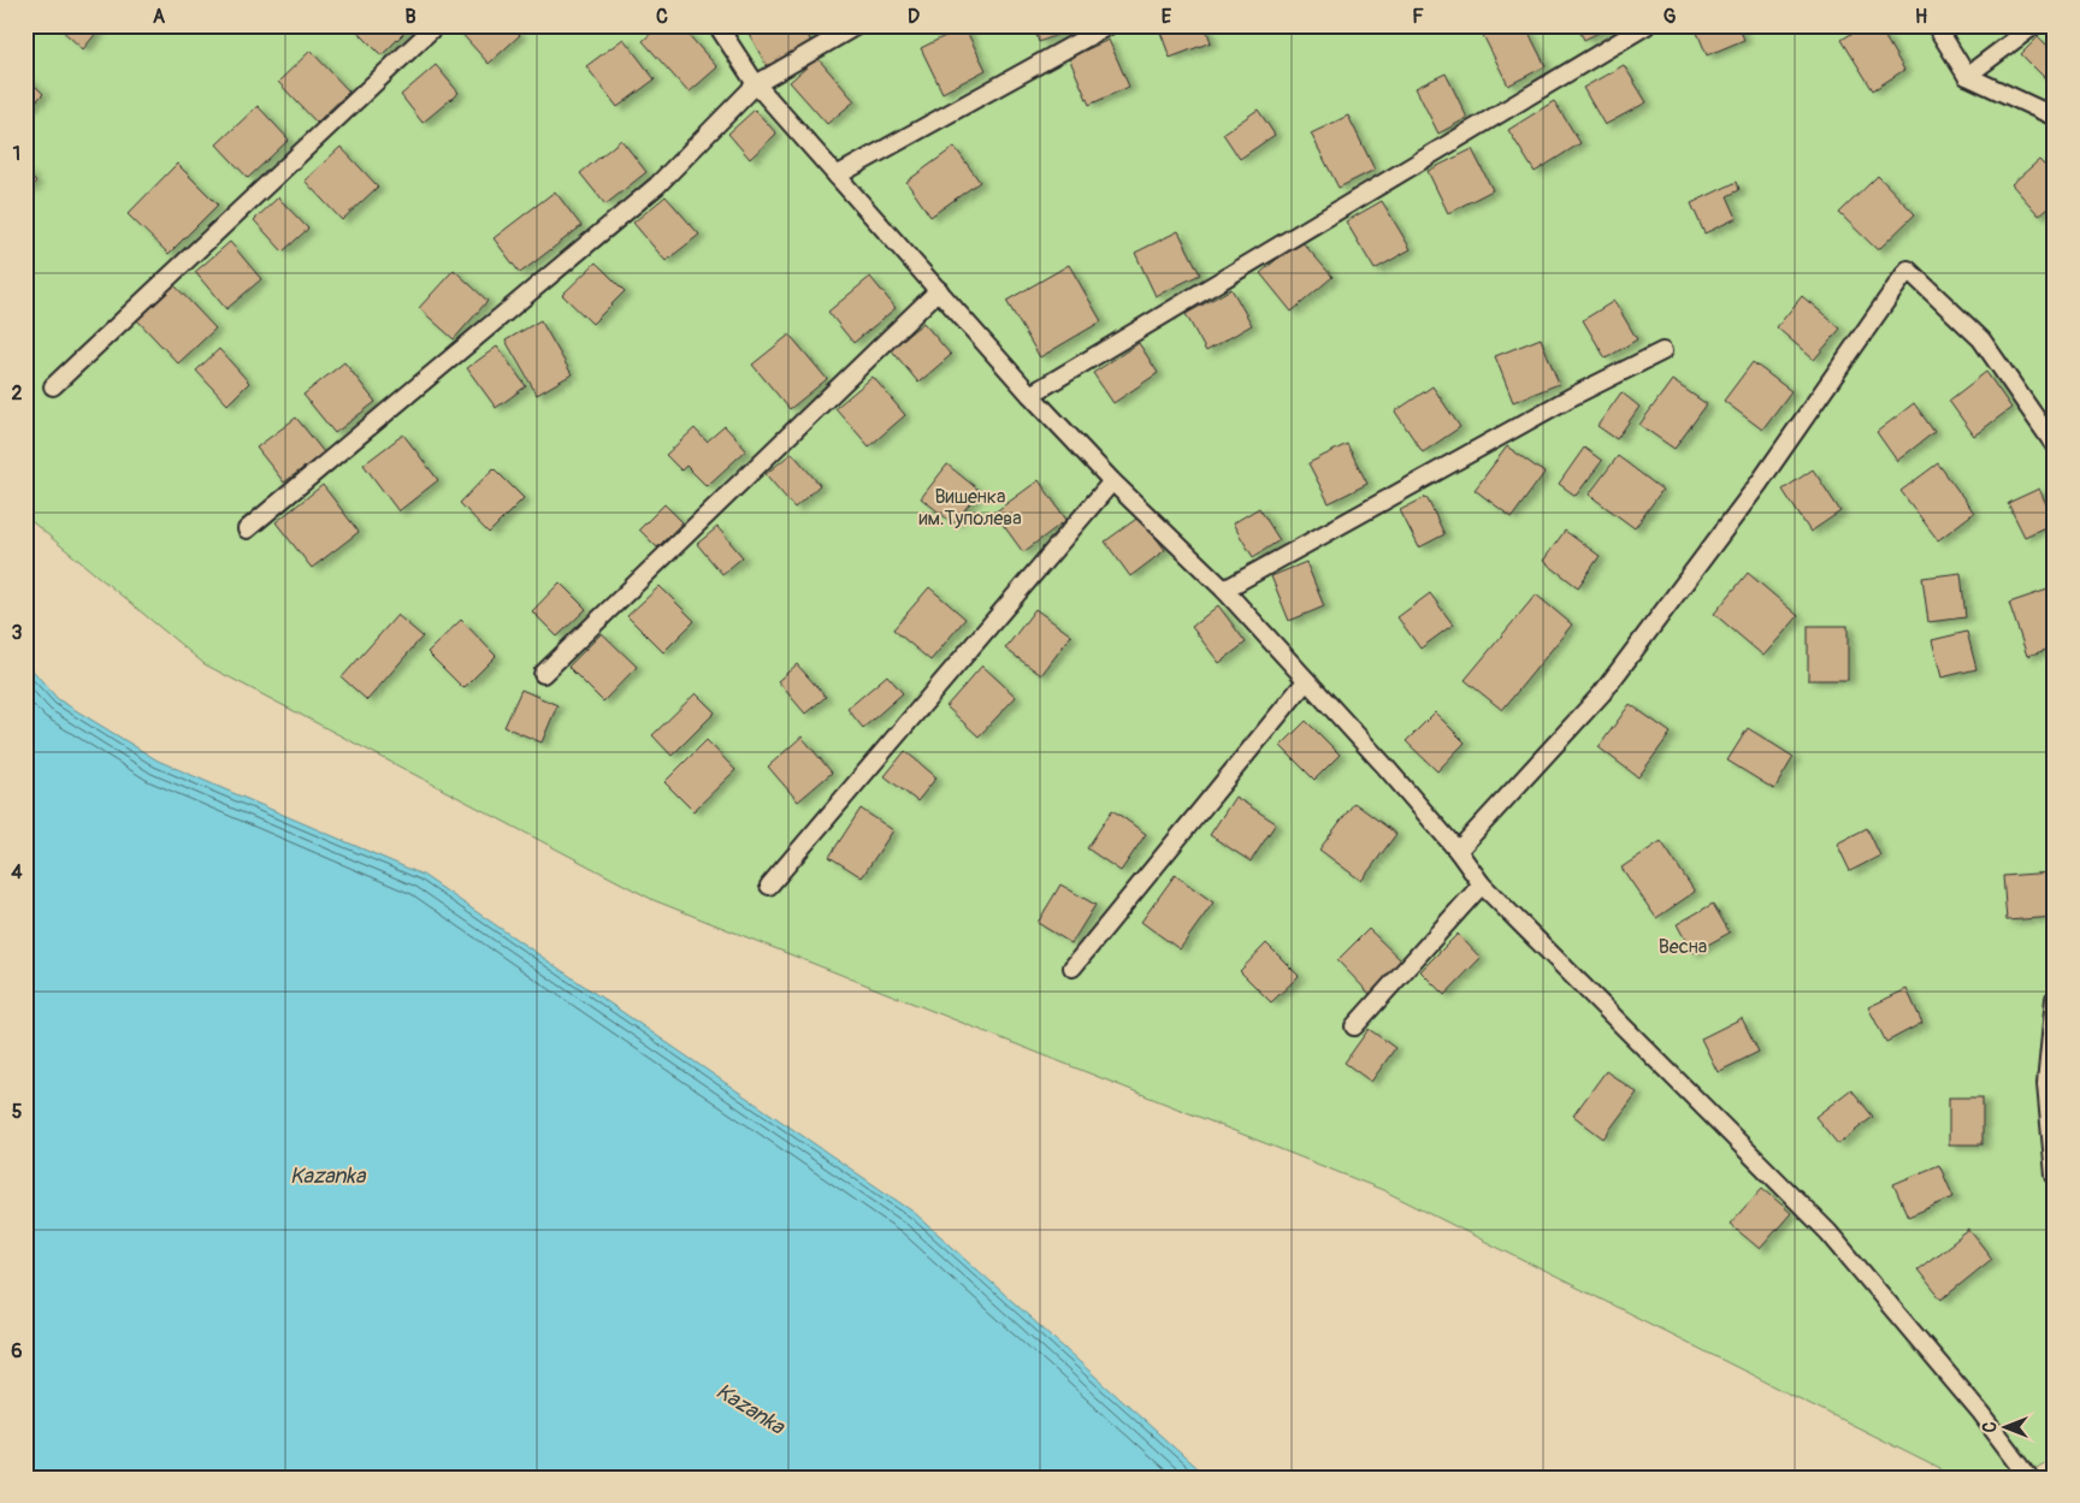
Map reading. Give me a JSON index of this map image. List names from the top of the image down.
{
  "water": ["Kazanka"],
  "parks": ["Вишенка им.Туполева", "Весна"],
  "north": "left",
  "grid": {
    "columns": [
      "A",
      "B",
      "C",
      "D",
      "E",
      "F",
      "G",
      "H"
    ],
    "rows": [
      "1",
      "2",
      "3",
      "4",
      "5",
      "6"
    ]
  }
}
